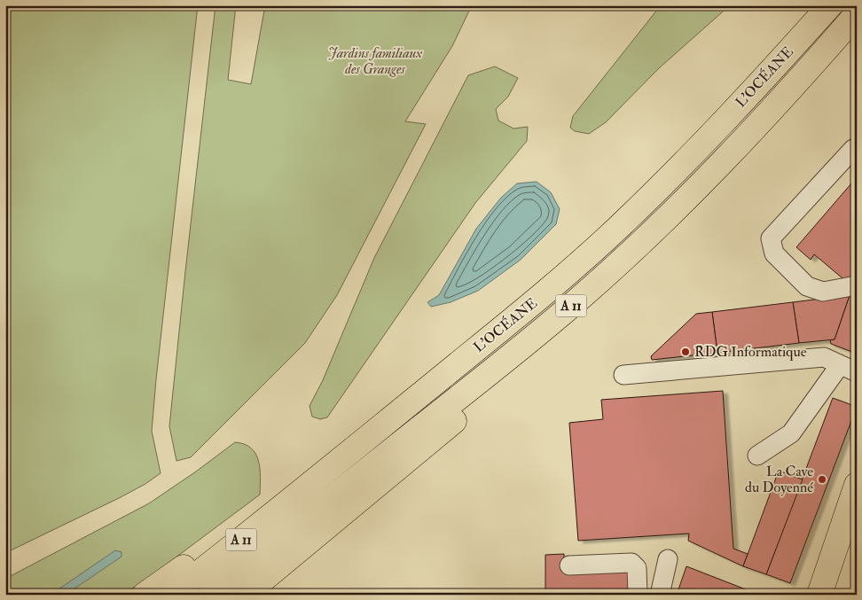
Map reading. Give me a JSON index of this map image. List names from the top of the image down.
{
  "streets": {
    "main road": ["L’OCÉANE", "A 11"]
  },
  "parks": ["Jardins familiaux des Granges"],
  "places": ["RDG Informatique", "La Cave du Doyenné"]
}
